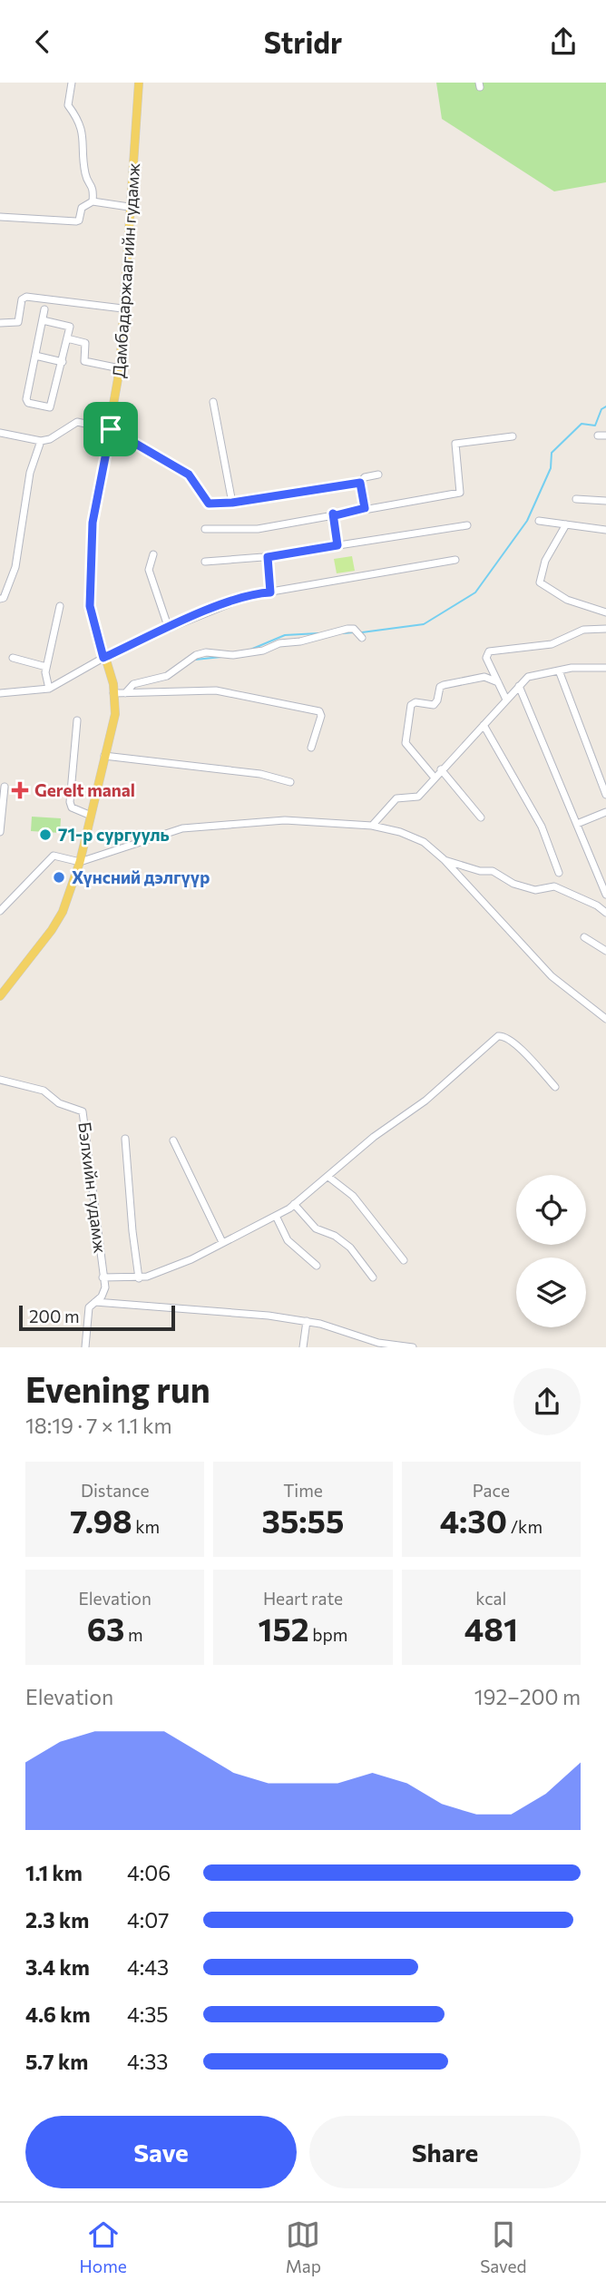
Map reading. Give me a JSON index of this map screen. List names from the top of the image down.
{
  "streets": {
    "main road": ["Дамбадаржаагийн гудамж"],
    "street": ["Бэлхийн гудамж"]
  },
  "places": {
    "health": ["Gerelt manal"],
    "other": ["71-р сургууль", "Хүнсний дэлгүүр"]
  },
  "scale_bar": "200 m",
  "page": {
    "header": "Stridr",
    "scale": "200 m",
    "heading": ["Evening run", "18:19 · 7 × 1.1 km"],
    "stats": [
      ["Distance", "7.98 km"],
      ["Time", "35:55"],
      ["Pace", "4:30 /km"],
      ["Elevation", "63 m"],
      ["Heart rate", "152 bpm"],
      ["kcal", "481"]
    ],
    "chart": ["Elevation", "192–200 m"],
    "list": [
      {
        "name": "1.1 km",
        "note": "4:06"
      },
      {
        "name": "2.3 km",
        "note": "4:07"
      },
      {
        "name": "3.4 km",
        "note": "4:43"
      },
      {
        "name": "4.6 km",
        "note": "4:35"
      },
      {
        "name": "5.7 km",
        "note": "4:33"
      }
    ],
    "buttons": ["Save", "Share"],
    "tabs": ["Home", "Map", "Saved"]
  }
}
